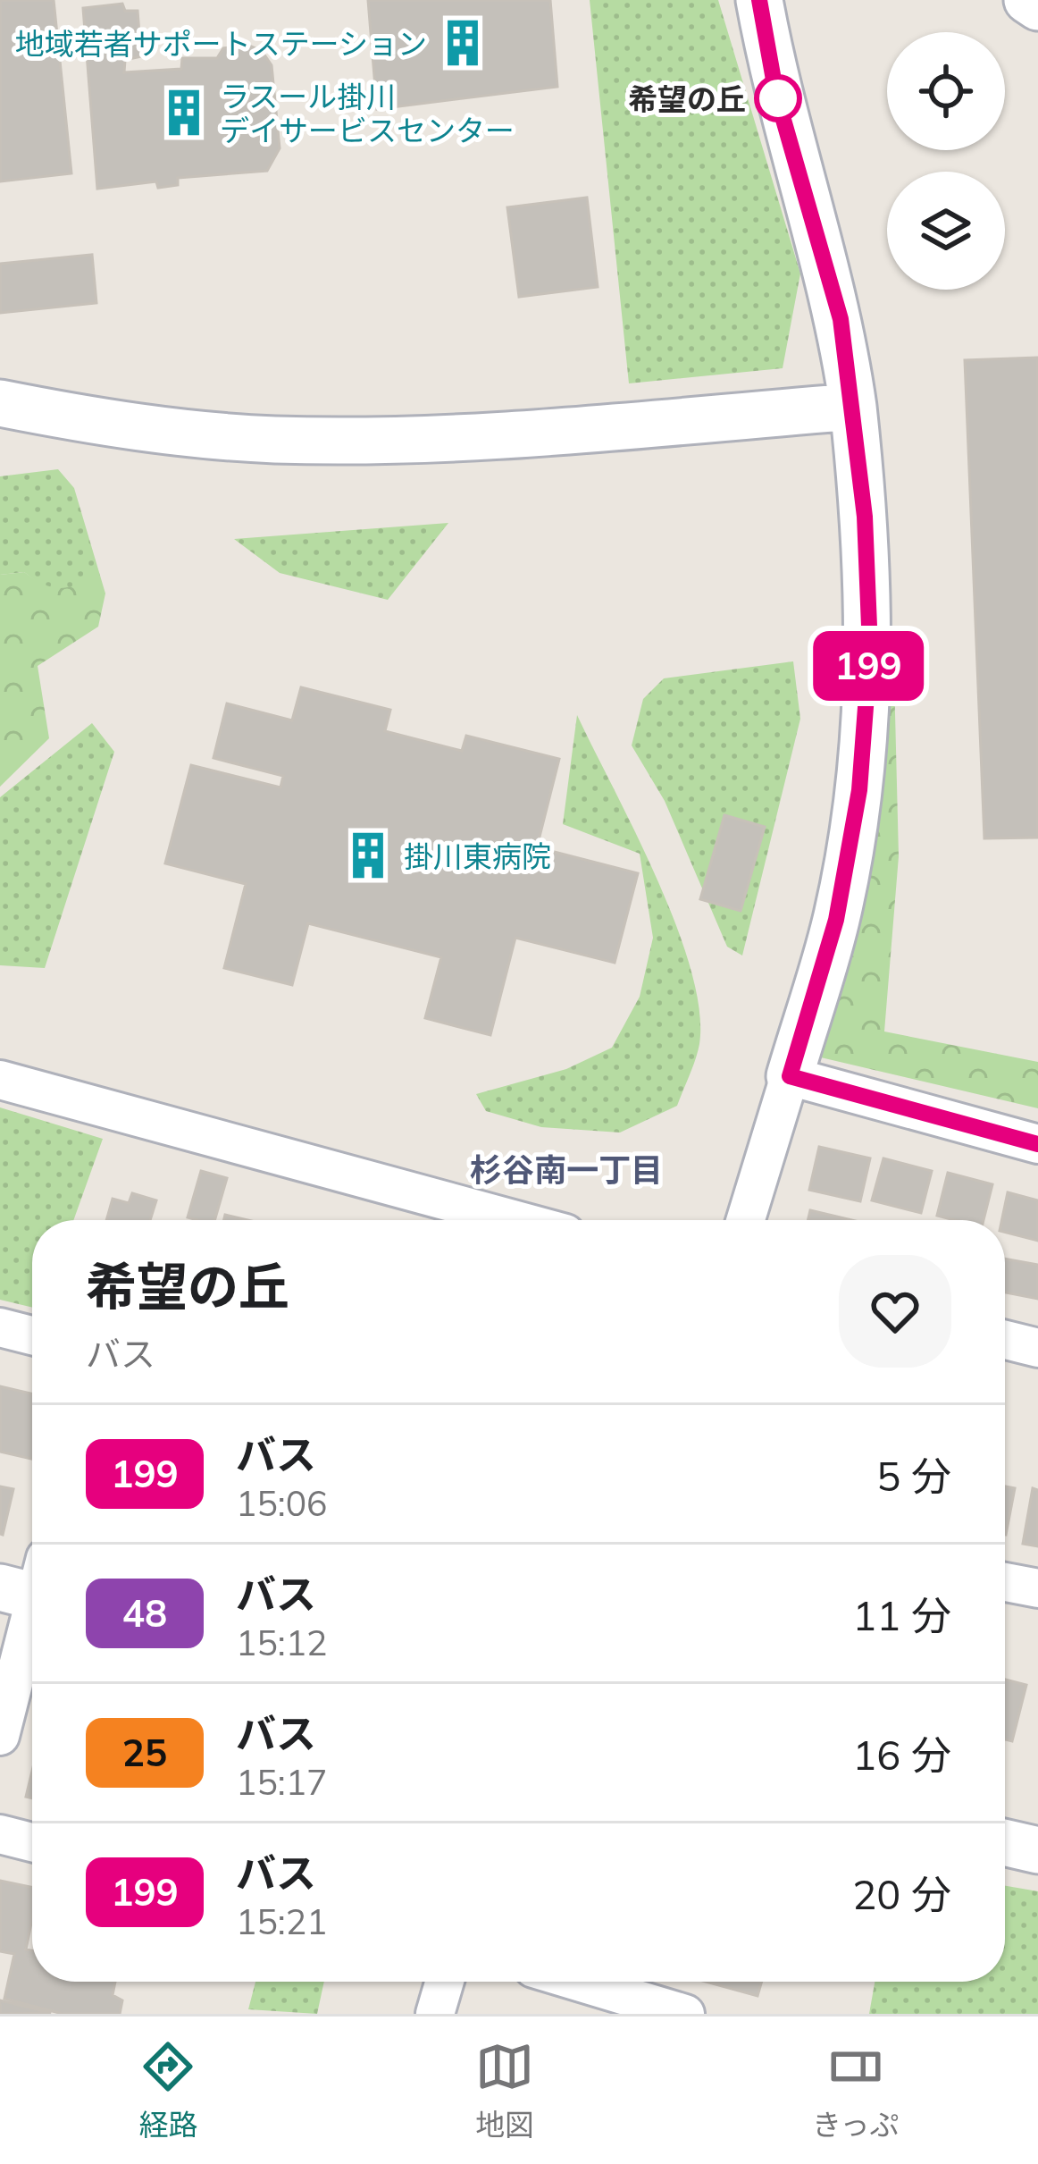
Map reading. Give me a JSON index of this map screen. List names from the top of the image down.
{
  "districts": ["杉谷南一丁目"],
  "places": {
    "building": ["地域若者サポートステーション", "ラスール掛川 デイサービスセンター", "掛川東病院"],
    "other": ["希望の丘"]
  },
  "lines": ["bus line 199"],
  "page": {
    "on_map": "199",
    "heading": ["希望の丘", "バス"],
    "list": [
      {
        "mark": "199",
        "name": "バス",
        "note": "15:06",
        "value": "5 分"
      },
      {
        "mark": "48",
        "name": "バス",
        "note": "15:12",
        "value": "11 分"
      },
      {
        "mark": "25",
        "name": "バス",
        "note": "15:17",
        "value": "16 分"
      },
      {
        "mark": "199",
        "name": "バス",
        "note": "15:21",
        "value": "20 分"
      }
    ],
    "tabs": ["経路", "地図", "きっぷ"]
  }
}
